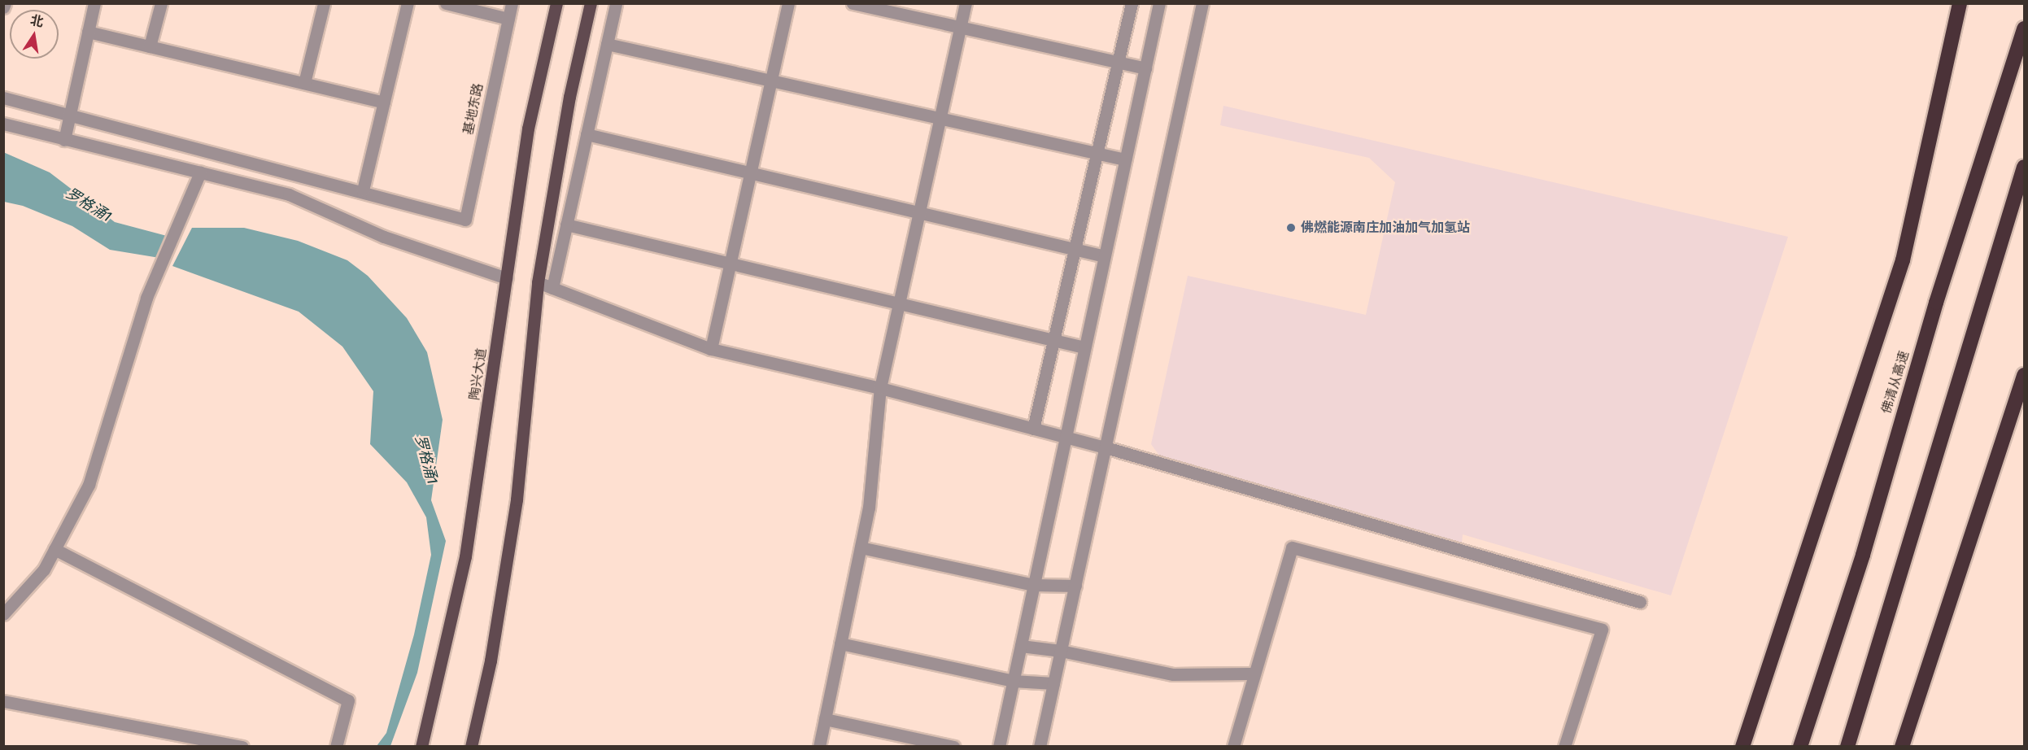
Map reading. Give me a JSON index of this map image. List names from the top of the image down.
{
  "streets": {
    "highway": ["佛清从高速"],
    "main road": ["陶兴大道"],
    "street": ["基地东路"]
  },
  "water": ["罗格涌1"],
  "places": ["佛燃能源南庄加油加气加氢站"],
  "north": "top"
}
